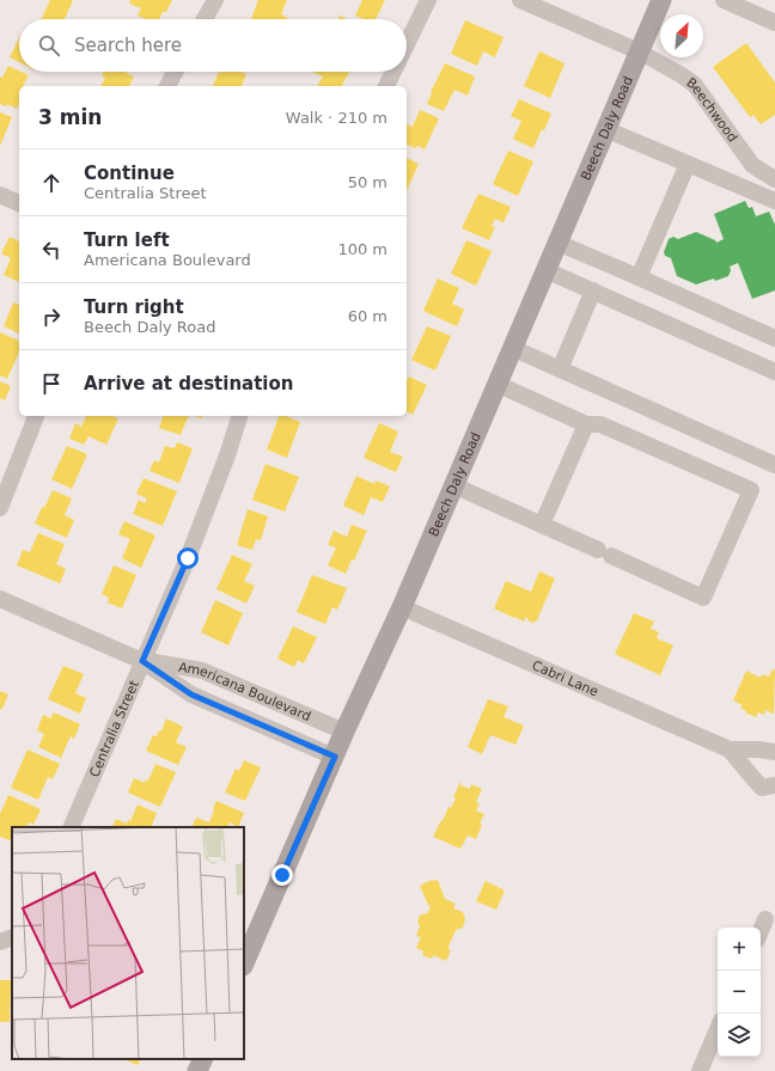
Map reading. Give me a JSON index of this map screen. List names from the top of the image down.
{
  "streets": {
    "main road": ["Beech Daly Road"],
    "street": [
      "Beechwood",
      "Cabri Lane",
      "Americana Boulevard",
      "Centralia Street"
    ]
  },
  "crossings": [
    ["Beechwood", "Beech Daly Road"],
    ["Beech Daly Road", "Cabri Lane"],
    ["Beech Daly Road", "Americana Boulevard"],
    ["Americana Boulevard", "Centralia Street"]
  ],
  "north": "top right",
  "page": {
    "search": "Search here",
    "heading": ["3 min", "Walk · 210 m"],
    "list": [
      ["Continue", "Centralia Street", "50 m"],
      ["Turn left", "Americana Boulevard", "100 m"],
      ["Turn right", "Beech Daly Road", "60 m"],
      "Arrive at destination"
    ],
    "map_buttons": ["+", "−"]
  }
}
